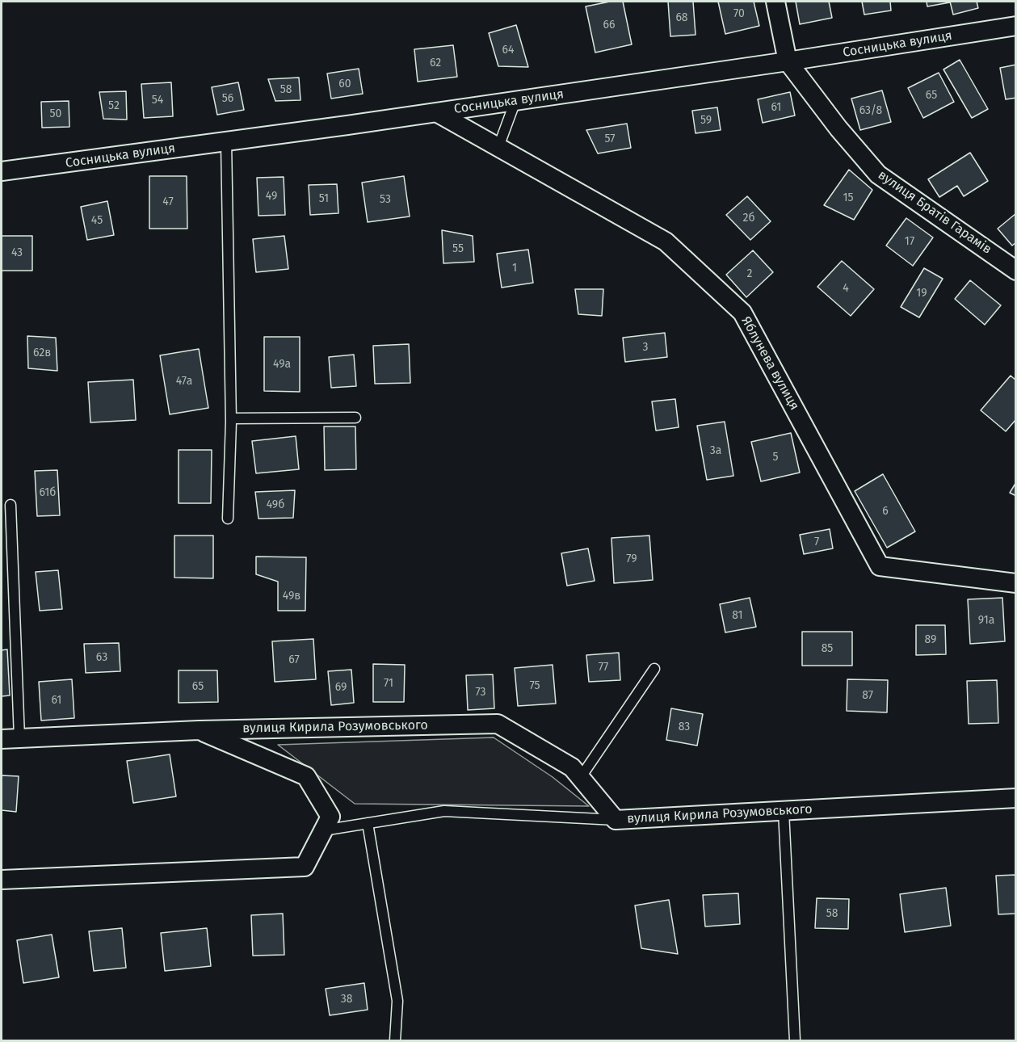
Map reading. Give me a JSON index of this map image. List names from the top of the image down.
{
  "streets": {
    "street": [
      "Сосницька вулиця",
      "вулиця Братів Гарамів",
      "Яблунева вулиця",
      "вулиця Кирила Розумовського"
    ]
  },
  "crossings": [
    ["Сосницька вулиця", "вулиця Братів Гарамів"],
    ["Сосницька вулиця", "Яблунева вулиця"]
  ],
  "house_numbers": [
    "70",
    "68",
    "66",
    "64",
    "62",
    "60",
    "58",
    "65",
    "56",
    "54",
    "52",
    "61",
    "63/8",
    "50",
    "59",
    "57",
    "49",
    "15",
    "51",
    "53",
    "47",
    "2б",
    "45",
    "17",
    "55",
    "43",
    "1",
    "2",
    "4",
    "19",
    "3",
    "62в",
    "49а",
    "47а",
    "3а",
    "5",
    "61б",
    "49б",
    "6",
    "7",
    "79",
    "49в",
    "81",
    "91а",
    "89",
    "85",
    "63",
    "67",
    "77",
    "71",
    "75",
    "65",
    "69",
    "73",
    "87",
    "61",
    "83",
    "58",
    "38"
  ]
}
